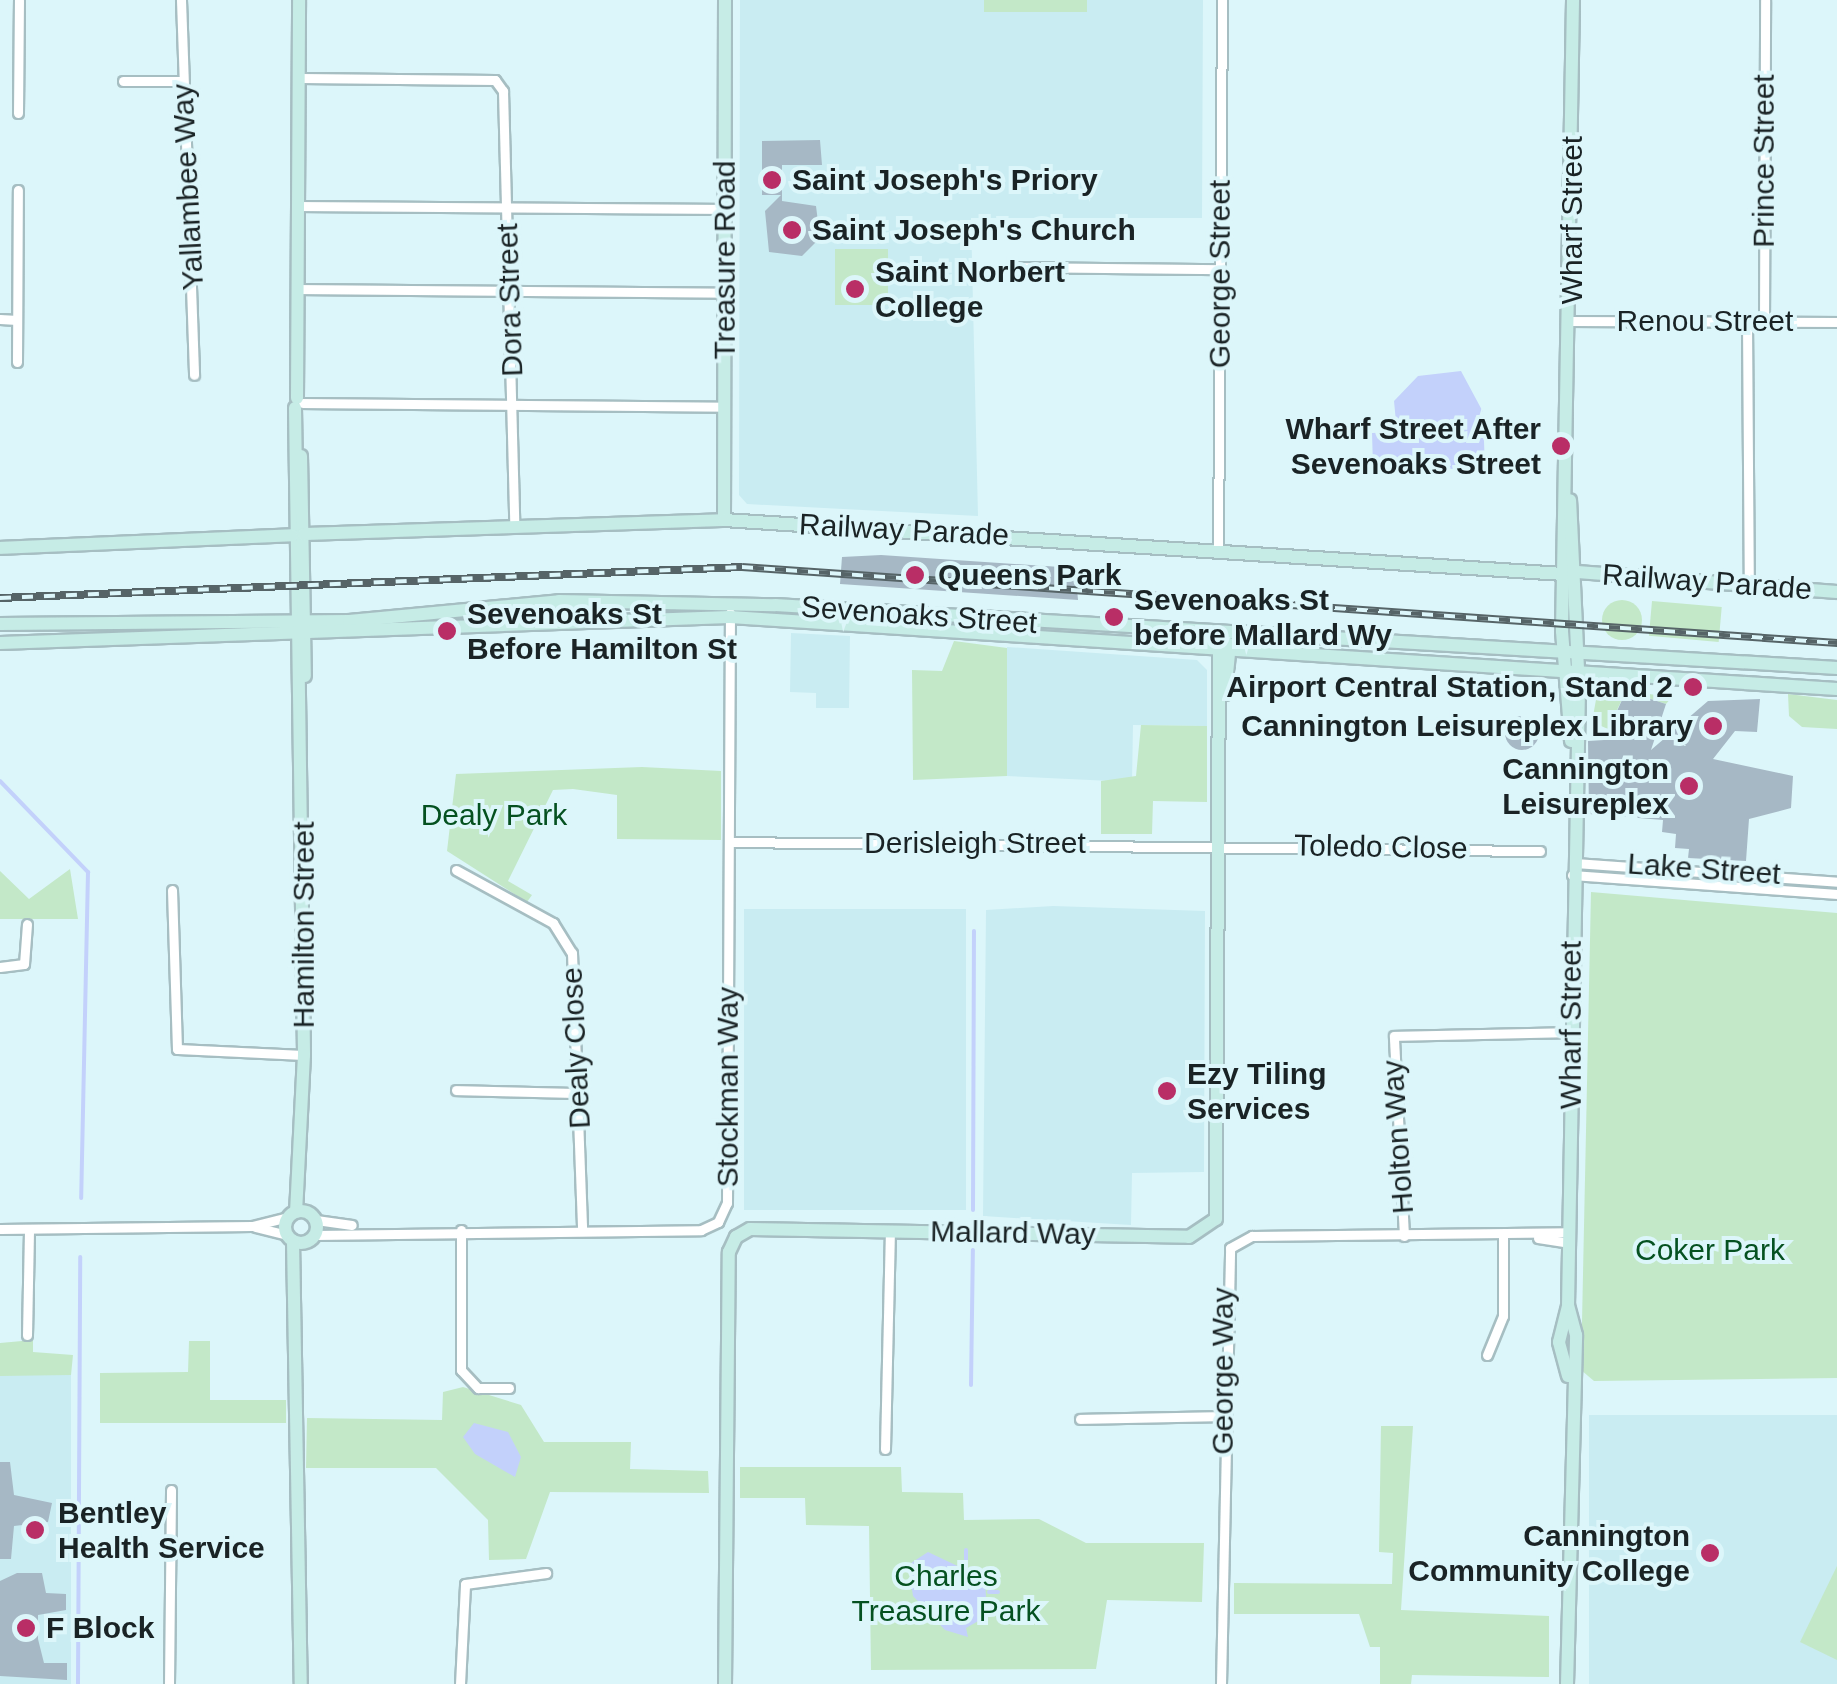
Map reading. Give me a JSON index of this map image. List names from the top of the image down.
{
  "streets": {
    "street": [
      "Prince Street",
      "Yallambee Way",
      "Wharf Street",
      "Treasure Road",
      "George Street",
      "Dora Street",
      "Renou Street",
      "Railway Parade",
      "Sevenoaks Street",
      "Derisleigh Street",
      "Toledo Close",
      "Lake Street",
      "Hamilton Street",
      "Dealy Close",
      "Stockman Way",
      "Holton Way",
      "Mallard Way",
      "George Way"
    ]
  },
  "crossings": [
    ["Prince Street", "Renou Street"],
    ["Wharf Street", "Renou Street"],
    ["Wharf Street", "Railway Parade"],
    ["Wharf Street", "Sevenoaks Street"],
    ["Wharf Street", "Lake Street"],
    ["Wharf Street", "Holton Way"],
    ["Wharf Street", "George Way"],
    ["Treasure Road", "Railway Parade"],
    ["George Street", "Railway Parade"],
    ["Dora Street", "Railway Parade"],
    ["Dora Street", "Hamilton Street"],
    ["Railway Parade", "Hamilton Street"],
    ["Sevenoaks Street", "Hamilton Street"],
    ["Sevenoaks Street", "Stockman Way"],
    ["Sevenoaks Street", "Mallard Way"],
    ["Derisleigh Street", "Toledo Close"],
    ["Derisleigh Street", "Stockman Way"],
    ["Derisleigh Street", "Mallard Way"],
    ["Toledo Close", "Mallard Way"],
    ["Hamilton Street", "Stockman Way"],
    ["Dealy Close", "Stockman Way"],
    ["Holton Way", "George Way"]
  ],
  "parks": ["Dealy Park", "Coker Park", "Charles Treasure Park"],
  "places": [
    "Saint Joseph's Priory",
    "Saint Joseph's Church",
    "Saint Norbert College",
    "Wharf Street After Sevenoaks Street",
    "Queens Park",
    "Sevenoaks St before Mallard Wy",
    "Sevenoaks St Before Hamilton St",
    "Airport Central Station, Stand 2",
    "Cannington Leisureplex Library",
    "Cannington Leisureplex",
    "Ezy Tiling Services",
    "Bentley Health Service",
    "Cannington Community College",
    "F Block"
  ]
}
